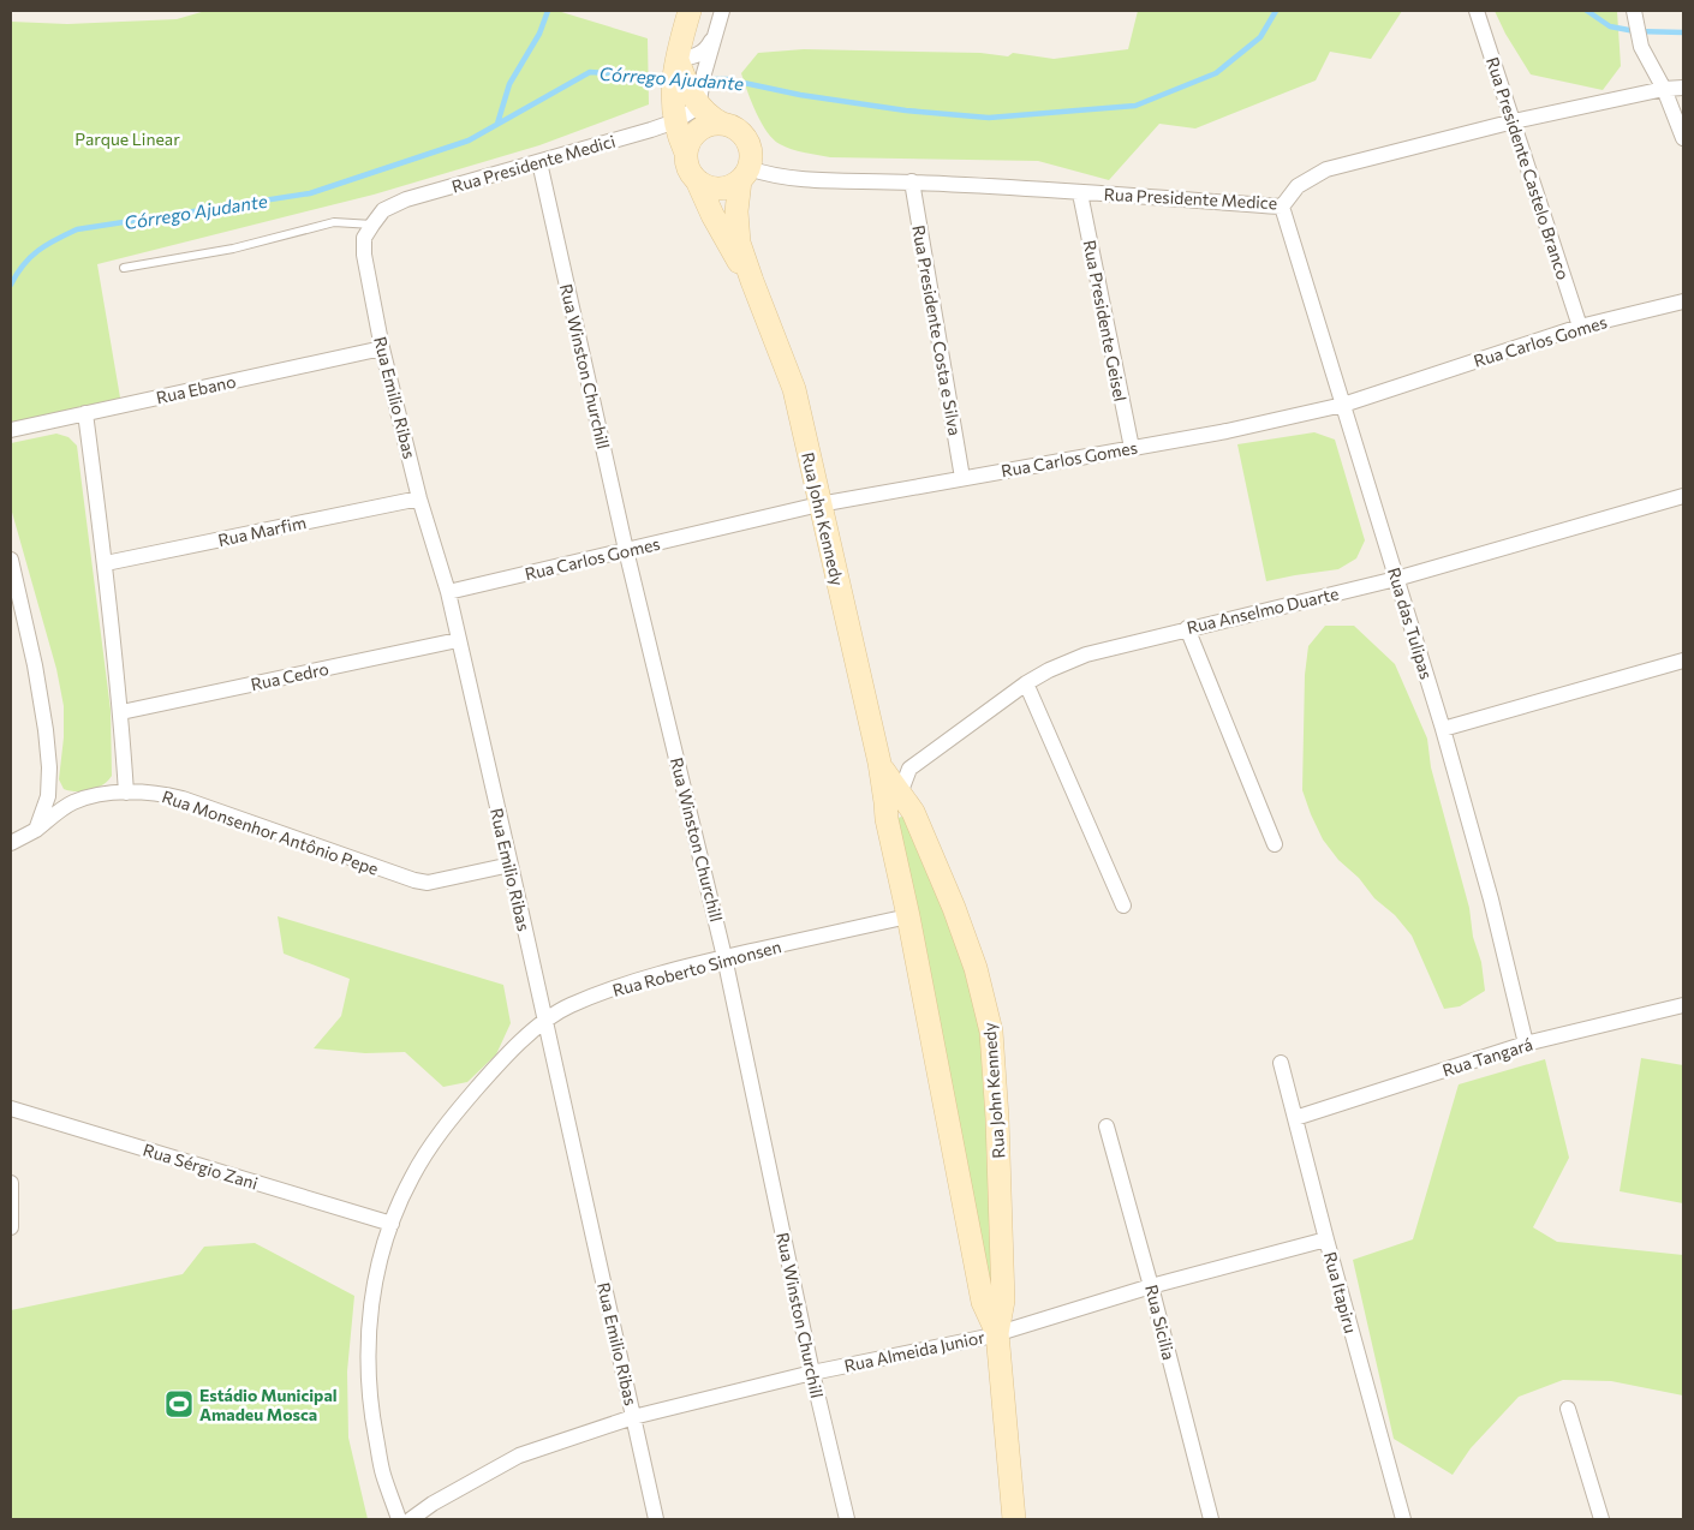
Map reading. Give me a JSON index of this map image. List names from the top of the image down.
{
  "streets": {
    "street": [
      "Rua Presidente Medici",
      "Rua Presidente Castelo Branco",
      "Rua Presidente Medice",
      "Rua Presidente Geisel",
      "Rua Presidente Costa e Silva",
      "Rua Carlos Gomes",
      "Rua Winston Churchill",
      "Rua Ebano",
      "Rua Emilio Ribas",
      "Rua John Kennedy",
      "Rua Marfim",
      "Rua Anselmo Duarte",
      "Rua das Tulipas",
      "Rua Cedro",
      "Rua Monsenhor Antônio Pepe",
      "Rua Roberto Simonsen",
      "Rua Tangará",
      "Rua Sérgio Zani",
      "Rua Itapiru",
      "Rua Sicilia",
      "Rua Almeida Junior"
    ]
  },
  "crossings": [
    ["Rua Presidente Medici", "Rua Winston Churchill"],
    ["Rua Presidente Medici", "Rua Emilio Ribas"],
    ["Rua Presidente Castelo Branco", "Rua Presidente Medice"],
    ["Rua Presidente Castelo Branco", "Rua Carlos Gomes"],
    ["Rua Presidente Medice", "Rua Presidente Geisel"],
    ["Rua Presidente Medice", "Rua Presidente Costa e Silva"],
    ["Rua Presidente Medice", "Rua John Kennedy"],
    ["Rua Presidente Medice", "Rua das Tulipas"],
    ["Rua Presidente Geisel", "Rua Carlos Gomes"],
    ["Rua Presidente Costa e Silva", "Rua Carlos Gomes"],
    ["Rua Carlos Gomes", "Rua Winston Churchill"],
    ["Rua Carlos Gomes", "Rua Emilio Ribas"],
    ["Rua Carlos Gomes", "Rua John Kennedy"],
    ["Rua Carlos Gomes", "Rua das Tulipas"],
    ["Rua Winston Churchill", "Rua Roberto Simonsen"],
    ["Rua Winston Churchill", "Rua Almeida Junior"],
    ["Rua Ebano", "Rua Emilio Ribas"],
    ["Rua Emilio Ribas", "Rua Marfim"],
    ["Rua Emilio Ribas", "Rua Cedro"],
    ["Rua Emilio Ribas", "Rua Monsenhor Antônio Pepe"],
    ["Rua Emilio Ribas", "Rua Roberto Simonsen"],
    ["Rua Emilio Ribas", "Rua Almeida Junior"],
    ["Rua John Kennedy", "Rua Anselmo Duarte"],
    ["Rua John Kennedy", "Rua Roberto Simonsen"],
    ["Rua John Kennedy", "Rua Almeida Junior"],
    ["Rua Anselmo Duarte", "Rua das Tulipas"],
    ["Rua das Tulipas", "Rua Tangará"],
    ["Rua Roberto Simonsen", "Rua Sérgio Zani"],
    ["Rua Tangará", "Rua Itapiru"],
    ["Rua Itapiru", "Rua Almeida Junior"],
    ["Rua Sicilia", "Rua Almeida Junior"]
  ],
  "water": ["Córrego Ajudante"],
  "parks": ["Parque Linear"],
  "places": {
    "sports": ["Estádio Municipal Amadeu Mosca"]
  }
}
